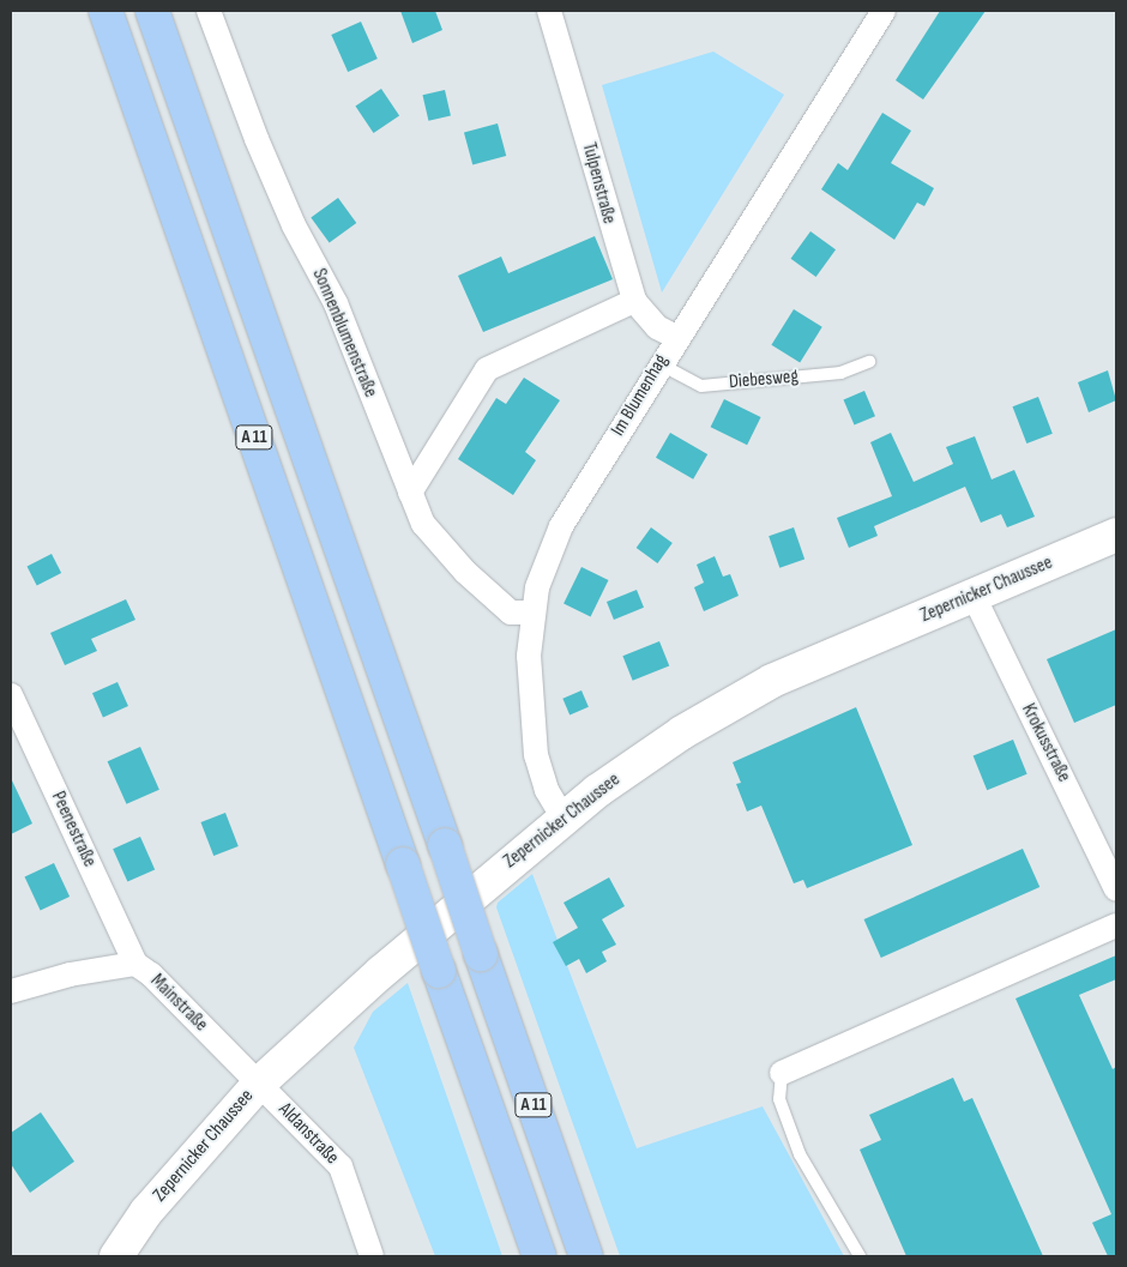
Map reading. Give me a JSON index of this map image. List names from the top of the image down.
{
  "streets": {
    "highway": ["A 11"],
    "main road": ["Zepernicker Chaussee"],
    "street": [
      "Tulpenstraße",
      "Sonnenblumenstraße",
      "Im Blumenhag",
      "Krokusstraße",
      "Peenestraße",
      "Mainstraße",
      "Aldanstraße"
    ],
    "lane": ["Diebesweg"]
  },
  "crossings": [
    ["Tulpenstraße", "Im Blumenhag"],
    ["Sonnenblumenstraße", "Im Blumenhag"],
    ["Diebesweg", "Im Blumenhag"],
    ["Im Blumenhag", "Zepernicker Chaussee"],
    ["Zepernicker Chaussee", "Krokusstraße"],
    ["Zepernicker Chaussee", "Mainstraße"],
    ["Zepernicker Chaussee", "Aldanstraße"],
    ["Peenestraße", "Mainstraße"],
    ["Mainstraße", "Aldanstraße"]
  ]
}
